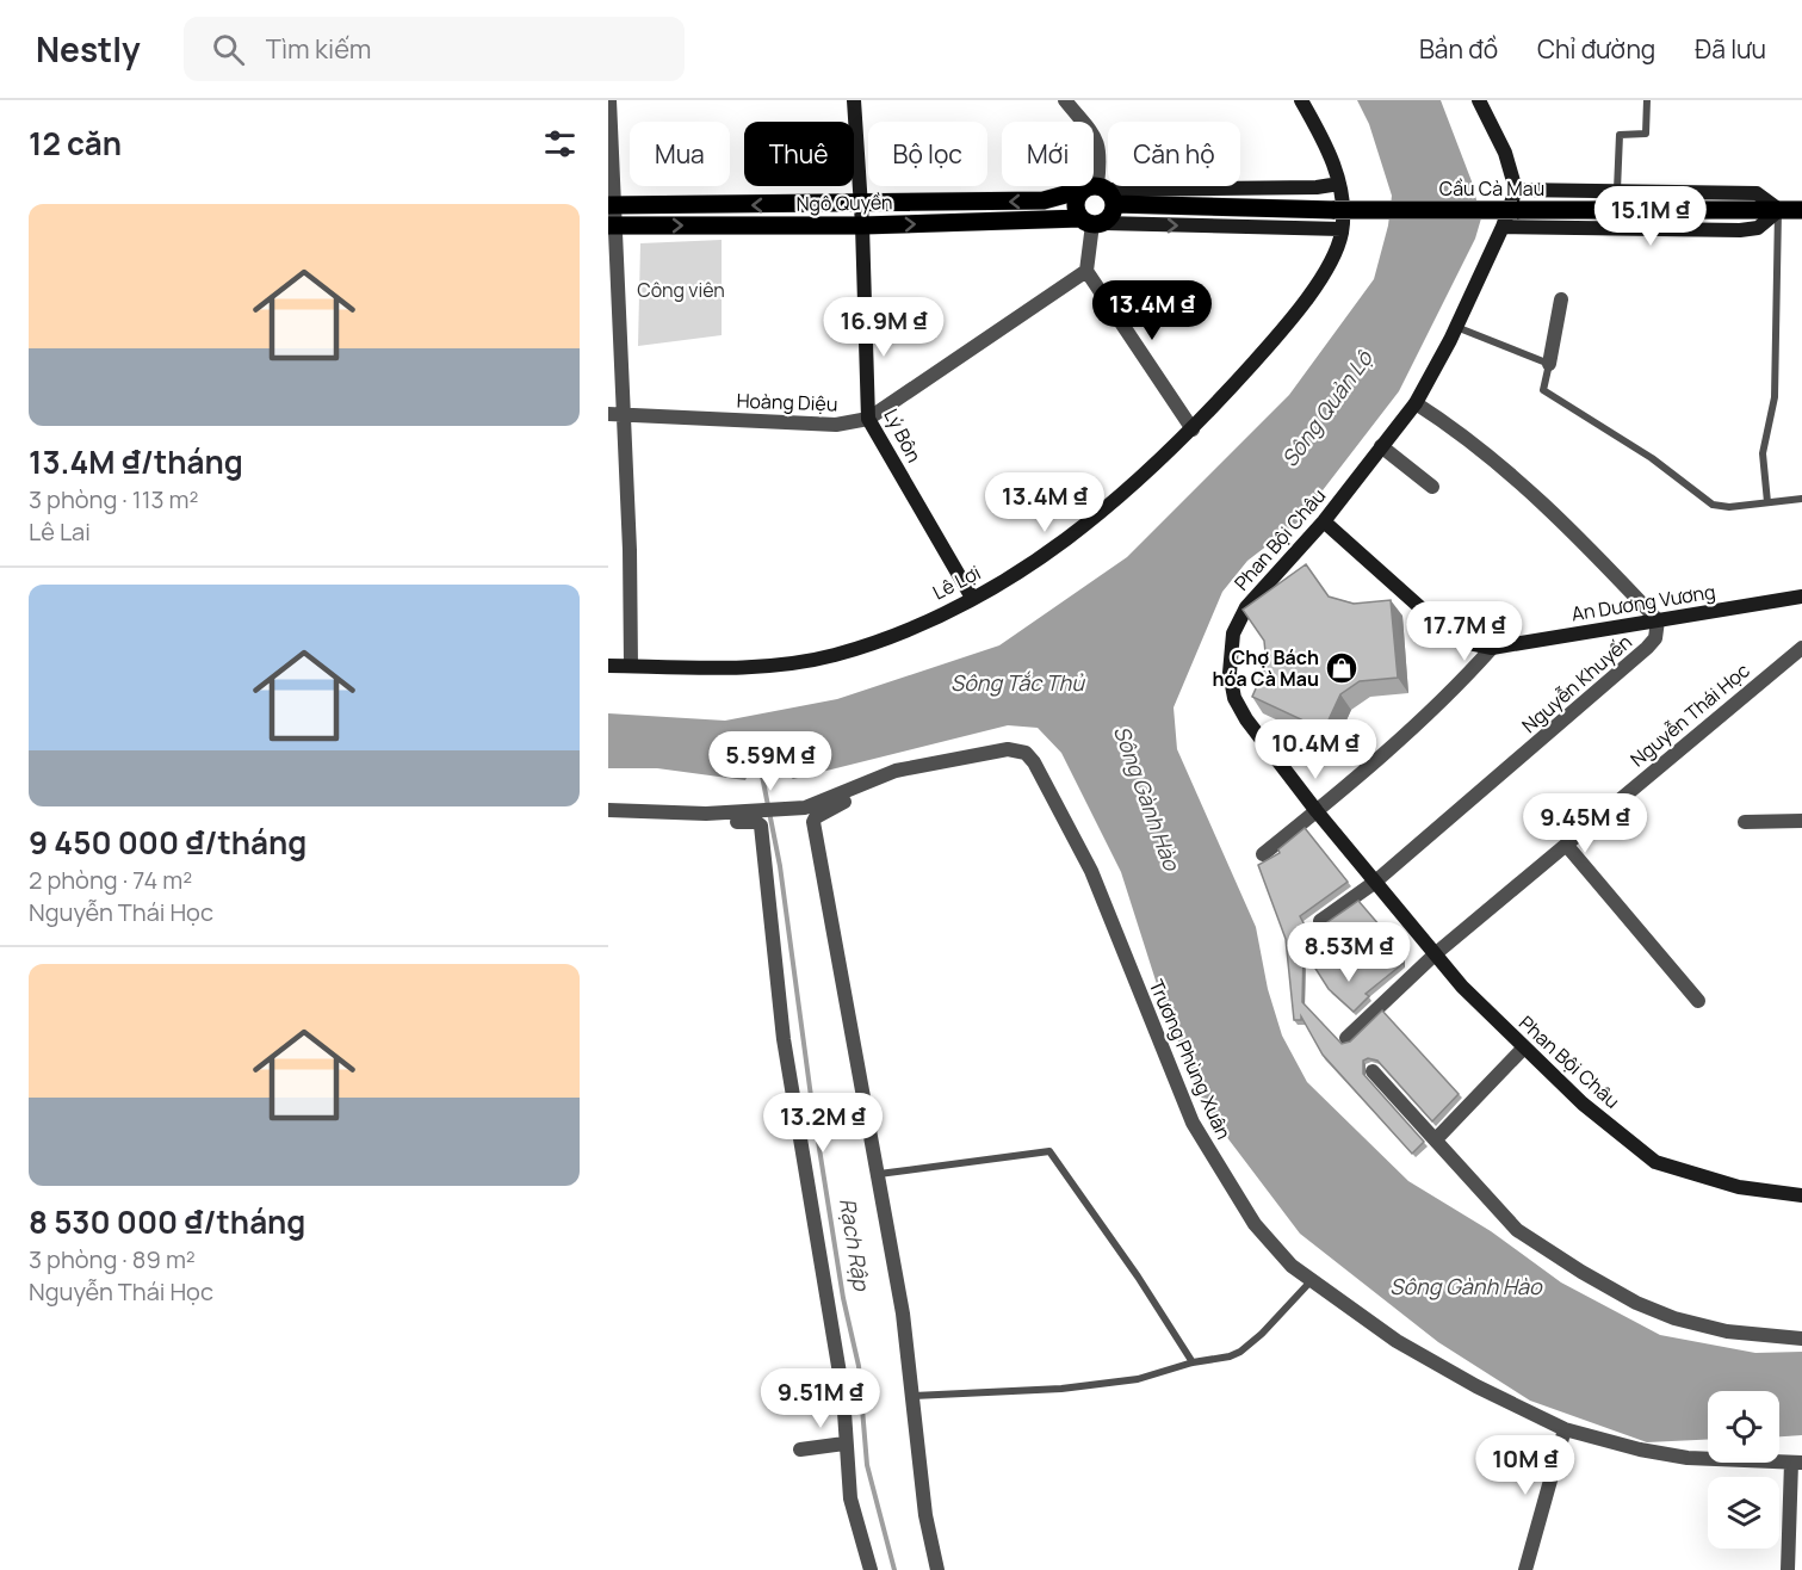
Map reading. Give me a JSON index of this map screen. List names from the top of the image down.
{
  "streets": {
    "main road": ["Cầu Cà Mau", "Ngô Quyền"],
    "street": [
      "Hoàng Diệu",
      "Lý Bôn",
      "Phan Bội Châu",
      "Lê Lợi",
      "An Dương Vương",
      "Nguyễn Khuyến",
      "Nguyễn Thái Học",
      "Trương Phùng Xuân"
    ]
  },
  "crossings": [
    ["Cầu Cà Mau", "Ngô Quyền"],
    ["Ngô Quyền", "Lý Bôn"],
    ["Hoàng Diệu", "Lý Bôn"],
    ["Lý Bôn", "Lê Lợi"],
    ["Phan Bội Châu", "An Dương Vương"],
    ["Phan Bội Châu", "Nguyễn Khuyến"],
    ["Phan Bội Châu", "Nguyễn Thái Học"],
    ["An Dương Vương", "Nguyễn Khuyến"]
  ],
  "water": [
    "Sông Quản Lộ",
    "Sông Tắc Thủ",
    "Sông Gành Hào",
    "Rạch Rập"
  ],
  "parks": ["Công viên"],
  "places": {
    "shop": ["Chợ Bách hóa Cà Mau"]
  },
  "page": {
    "header": "Nestly",
    "search": "Tìm kiếm",
    "nav": ["Bản đồ", "Chỉ đường", "Đã lưu"],
    "heading": "12 căn",
    "chip": [
      "Mua",
      "Thuê",
      "Bộ lọc",
      "Mới",
      "Căn hộ"
    ],
    "list": [
      {
        "name": "13.4M ₫/tháng",
        "note": "3 phòng · 113 m² · Lê Lai"
      },
      {
        "name": "9 450 000 ₫/tháng",
        "note": "2 phòng · 74 m² · Nguyễn Thái Học"
      },
      {
        "name": "8 530 000 ₫/tháng",
        "note": "3 phòng · 89 m² · Nguyễn Thái Học"
      }
    ],
    "price": [
      "15.1M ₫",
      "13.4M ₫",
      "16.9M ₫",
      "13.4M ₫",
      "17.7M ₫",
      "10.4M ₫",
      "5.59M ₫",
      "9.45M ₫",
      "8.53M ₫",
      "13.2M ₫",
      "9.51M ₫",
      "10M ₫"
    ]
  }
}
